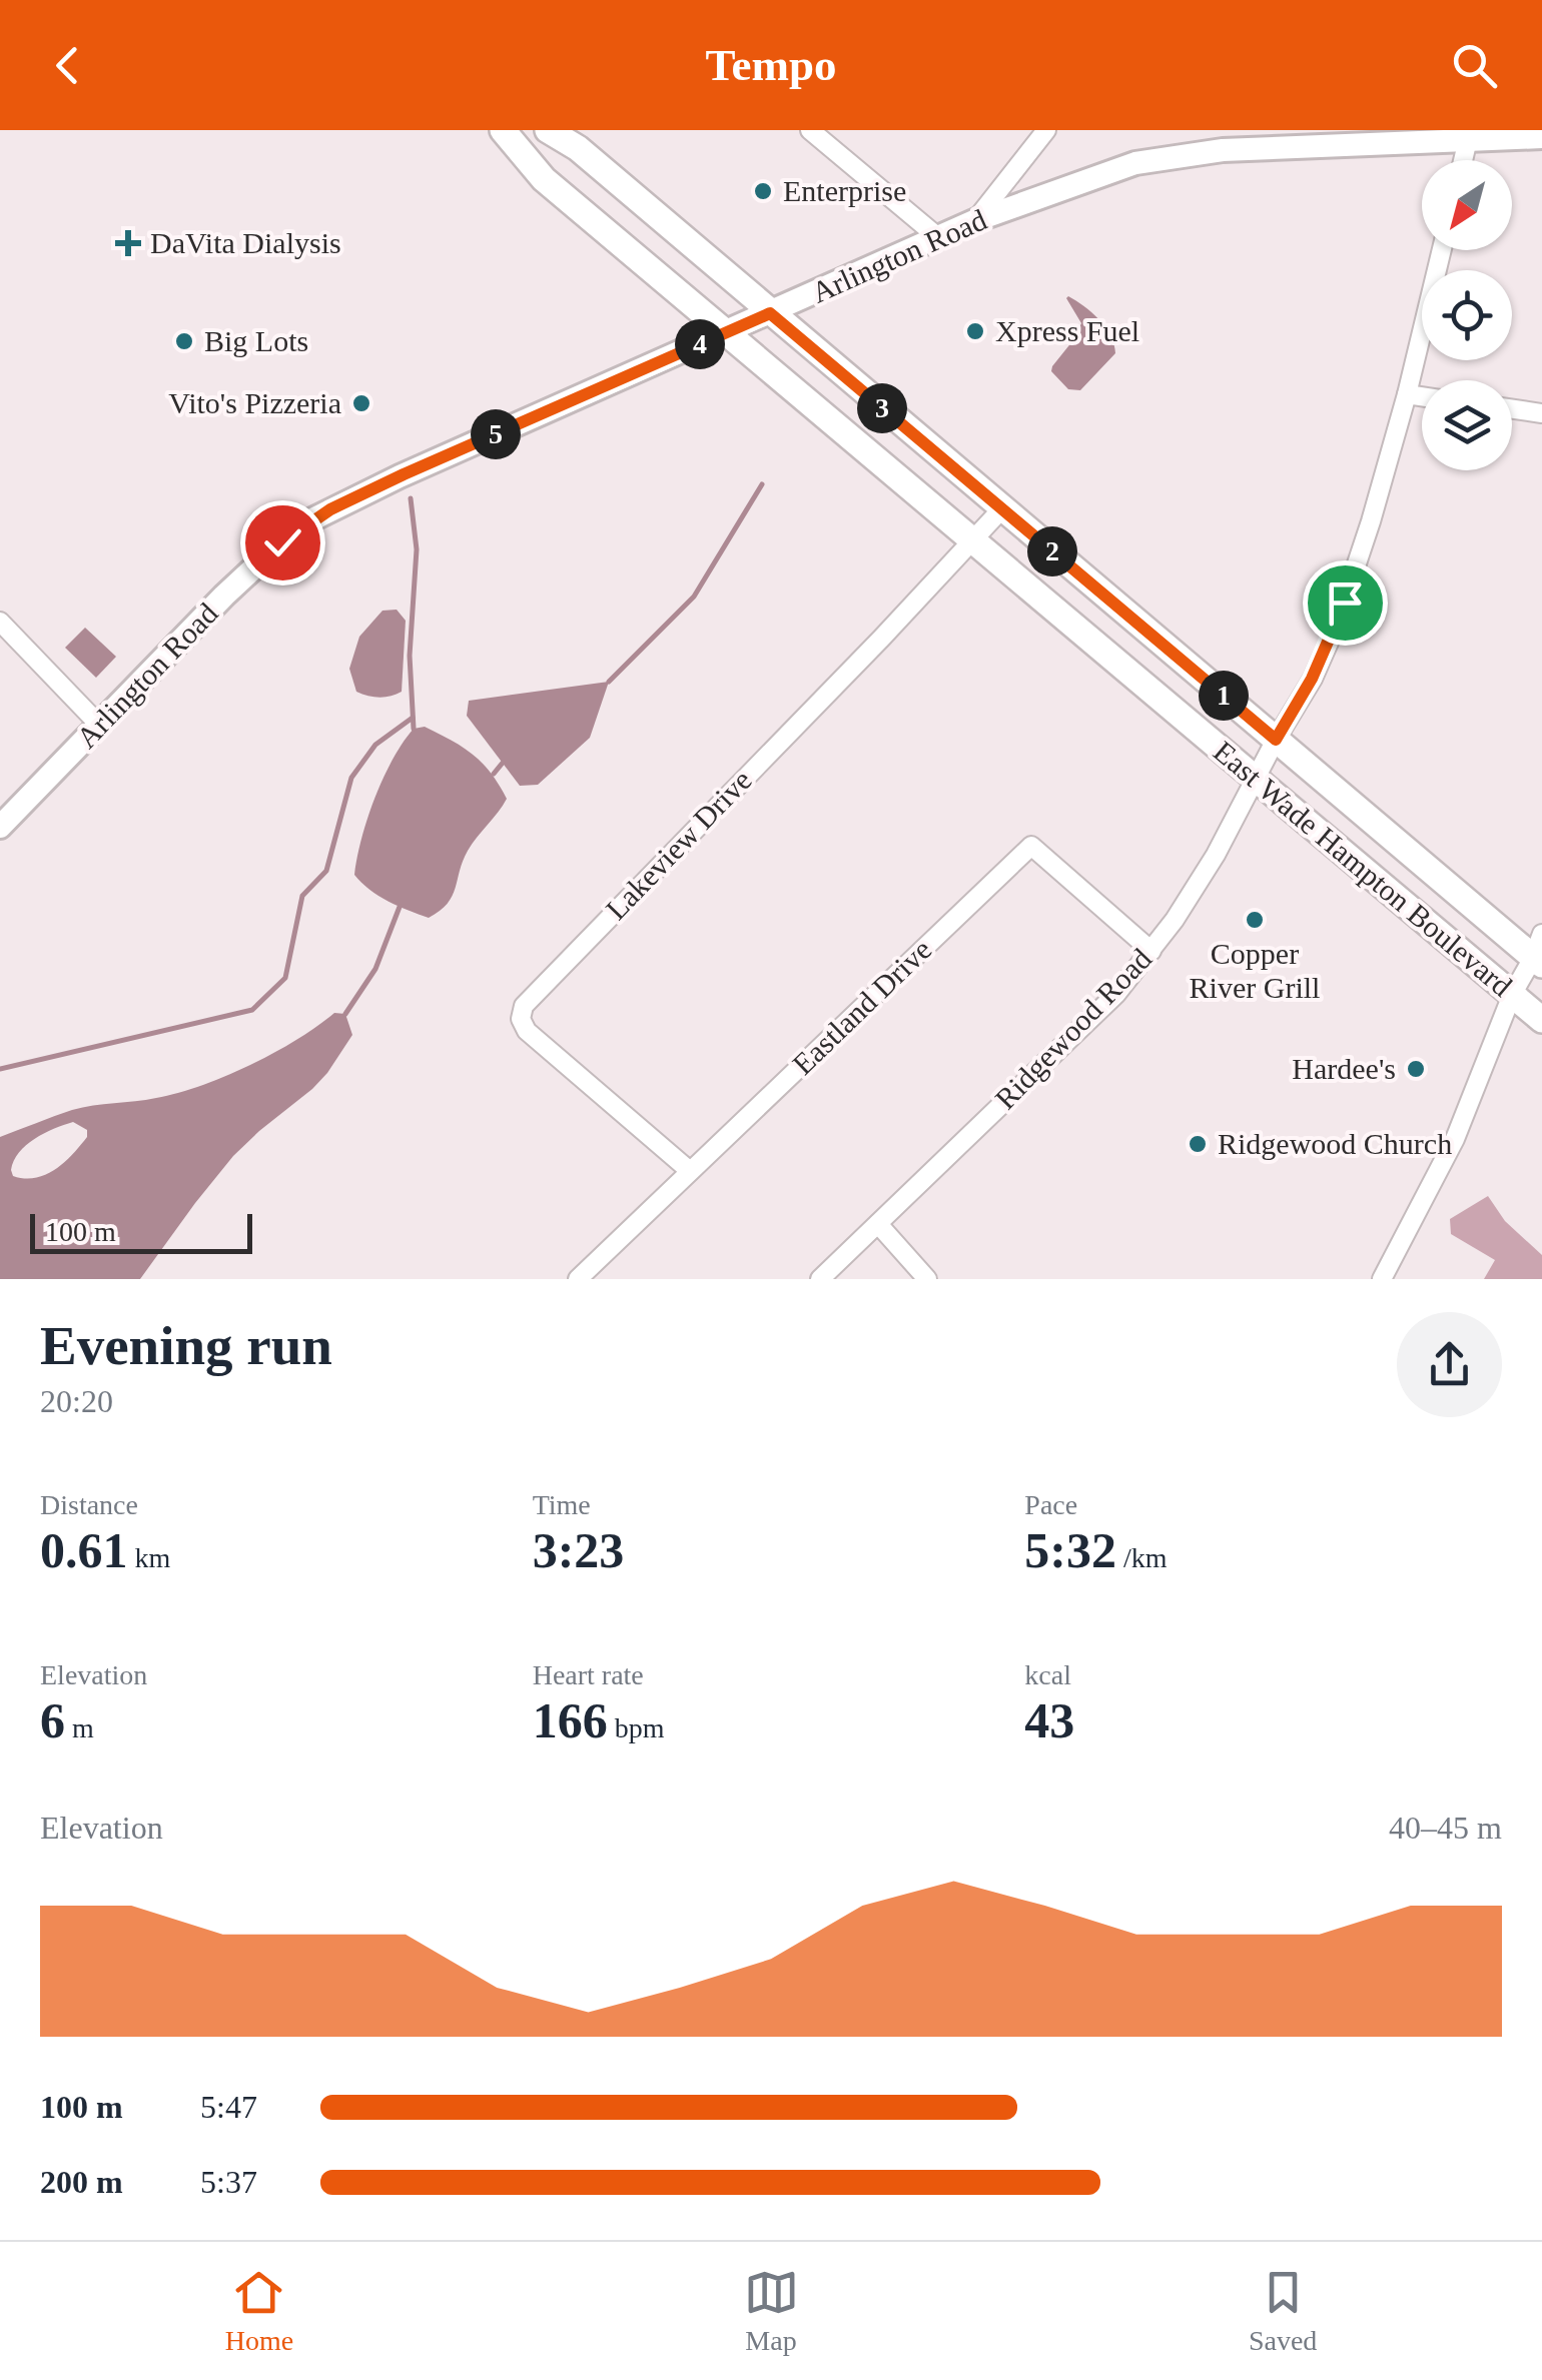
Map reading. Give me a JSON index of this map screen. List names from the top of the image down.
{
  "streets": {
    "main road": ["Arlington Road", "East Wade Hampton Boulevard"],
    "street": ["Lakeview Drive", "Eastland Drive", "Ridgewood Road"]
  },
  "crossings": [
    ["Arlington Road", "East Wade Hampton Boulevard"],
    ["Lakeview Drive", "East Wade Hampton Boulevard"],
    ["Lakeview Drive", "Eastland Drive"],
    ["East Wade Hampton Boulevard", "Ridgewood Road"],
    ["Eastland Drive", "Ridgewood Road"]
  ],
  "places": {
    "other": [
      "Enterprise",
      "Xpress Fuel",
      "Big Lots",
      "Vito's Pizzeria",
      "Copper River Grill",
      "Hardee's",
      "Ridgewood Church"
    ],
    "health": ["DaVita Dialysis"]
  },
  "scale_bar": "100 m",
  "north": "bottom left",
  "page": {
    "header": "Tempo",
    "pins": [
      "4",
      "3",
      "5",
      "2",
      "1"
    ],
    "scale": "100 m",
    "heading": ["Evening run", "20:20"],
    "stats": [
      ["Distance", "0.61 km"],
      ["Time", "3:23"],
      ["Pace", "5:32 /km"],
      ["Elevation", "6 m"],
      ["Heart rate", "166 bpm"],
      ["kcal", "43"]
    ],
    "chart": ["Elevation", "40–45 m"],
    "list": [
      {
        "name": "100 m",
        "note": "5:47"
      },
      {
        "name": "200 m",
        "note": "5:37"
      }
    ],
    "tabs": ["Home", "Map", "Saved"]
  }
}
